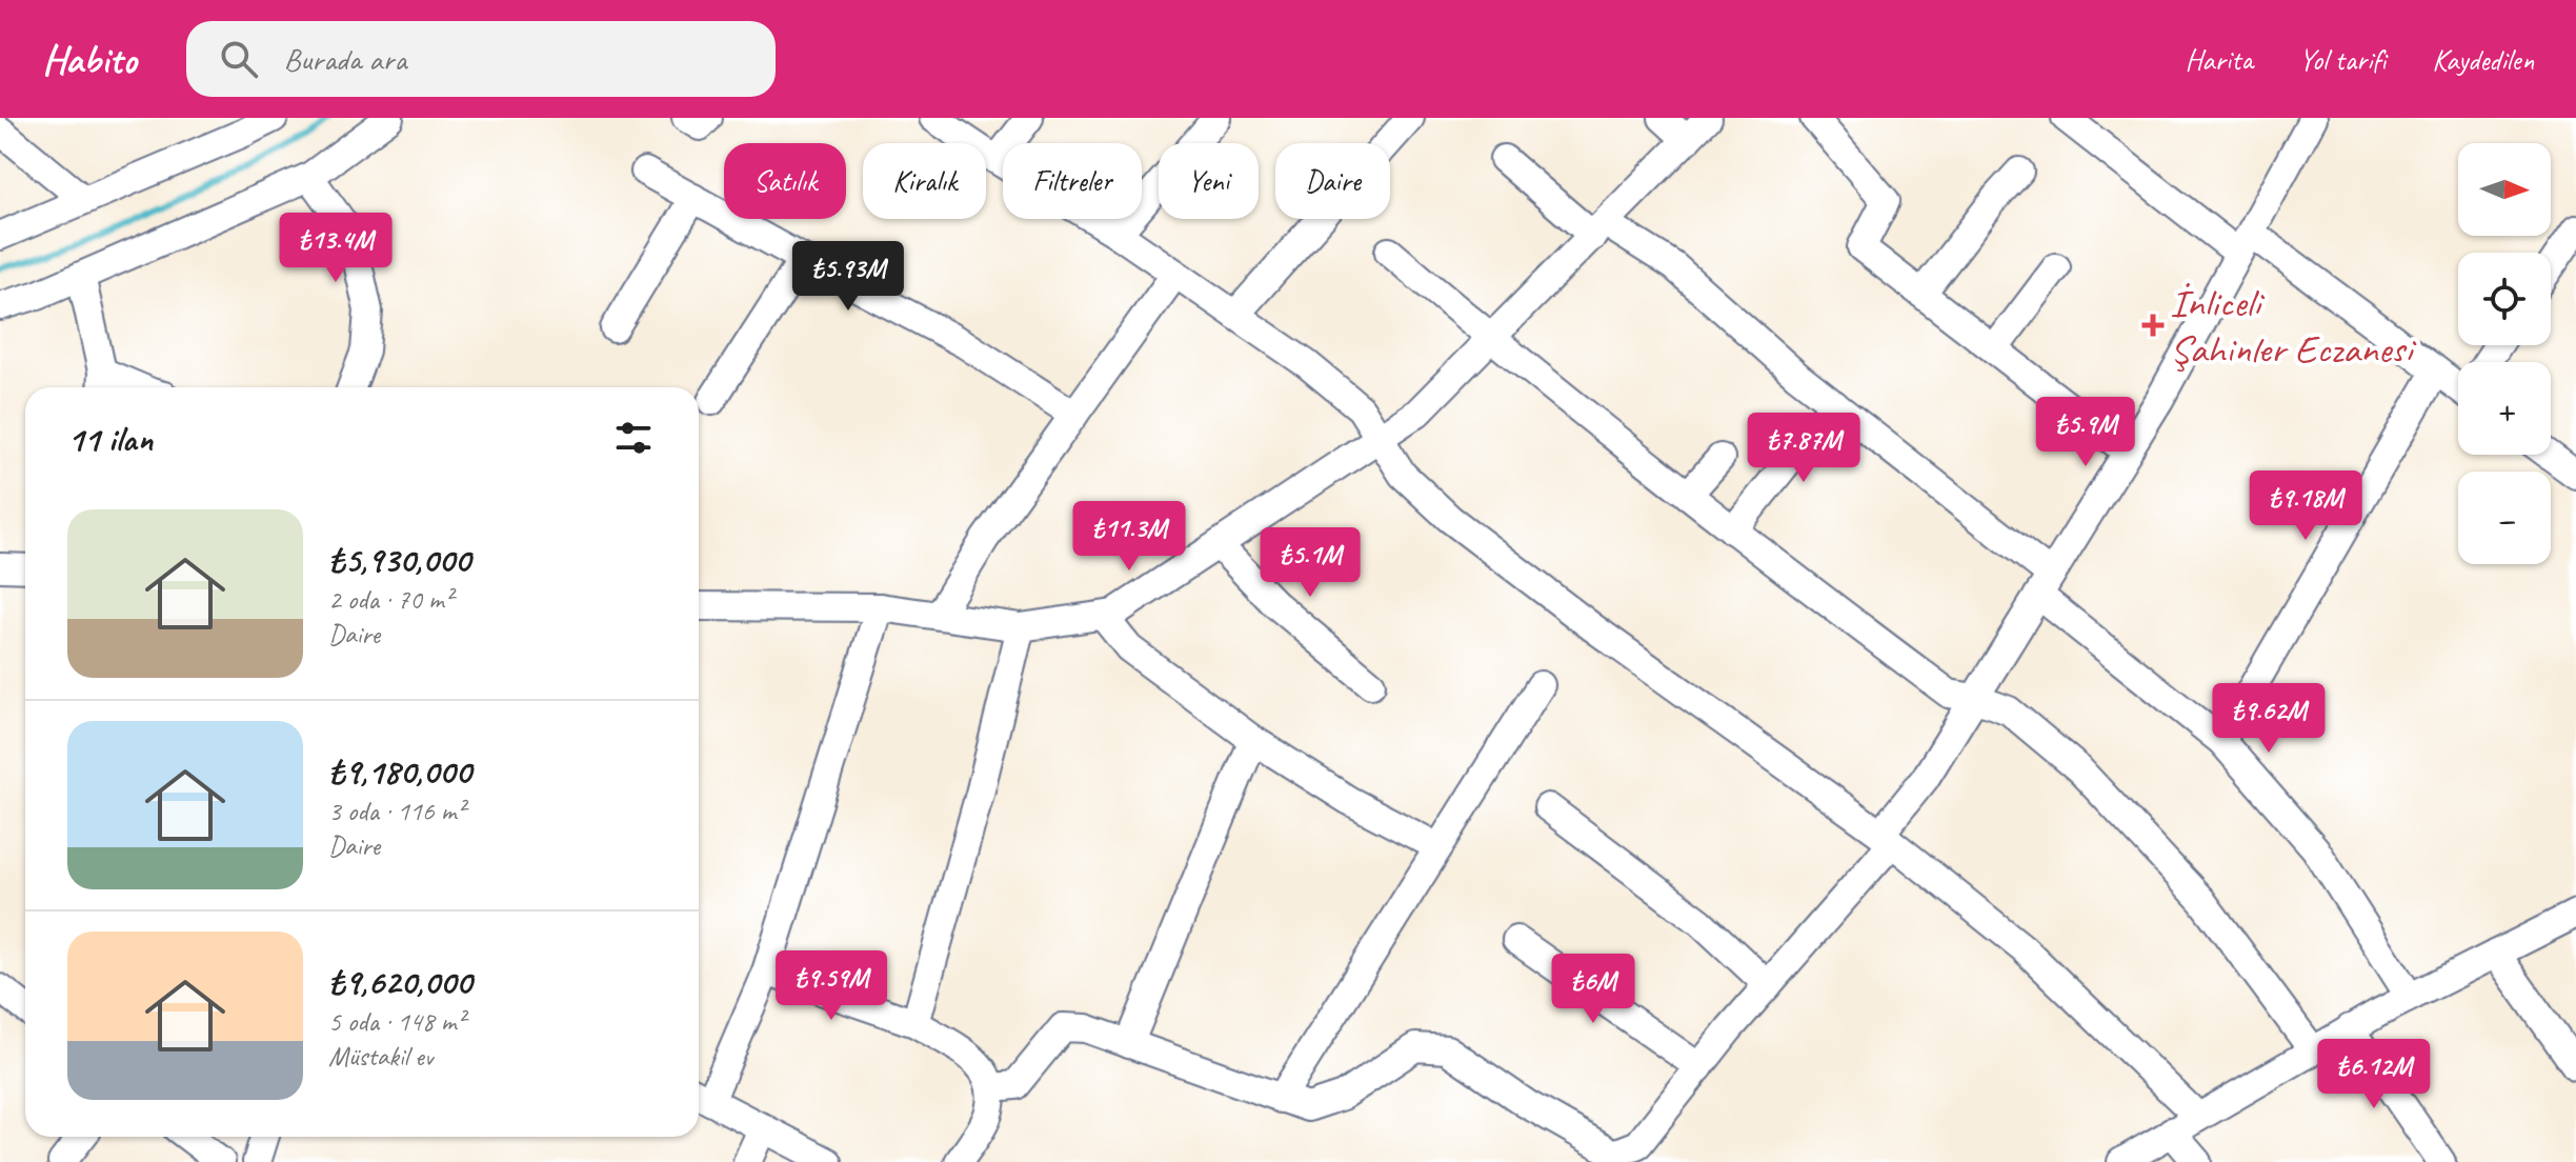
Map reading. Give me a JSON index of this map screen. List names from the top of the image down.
{
  "places": {
    "health": ["İnliceli Şahinler Eczanesi"]
  },
  "north": "right",
  "page": {
    "header": "Habito",
    "search": "Burada ara",
    "nav": ["Harita", "Yol tarifi", "Kaydedilen"],
    "map_buttons": ["+", "−"],
    "chip": [
      "Satılık",
      "Kiralık",
      "Filtreler",
      "Yeni",
      "Daire"
    ],
    "price": [
      "₺13.4M",
      "₺5.93M",
      "₺5.9M",
      "₺7.87M",
      "₺9.18M",
      "₺11.3M",
      "₺5.1M",
      "₺9.62M",
      "₺9.59M",
      "₺6M",
      "₺6.12M"
    ],
    "heading": "11 ilan",
    "list": [
      {
        "name": "₺5,930,000",
        "note": "2 oda · 70 m² · Daire"
      },
      {
        "name": "₺9,180,000",
        "note": "3 oda · 116 m² · Daire"
      },
      {
        "name": "₺9,620,000",
        "note": "5 oda · 148 m² · Müstakil ev"
      }
    ]
  }
}
